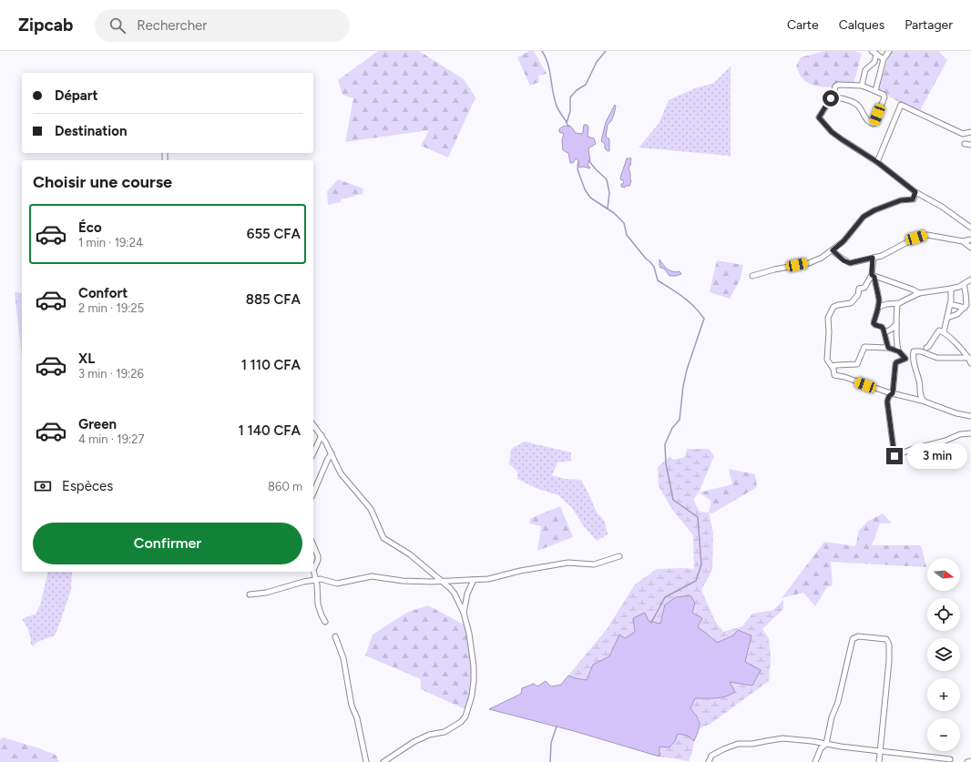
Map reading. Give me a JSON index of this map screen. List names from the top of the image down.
{
  "north": "right",
  "page": {
    "header": "Zipcab",
    "search": "Rechercher",
    "nav": ["Carte", "Calques", "Partager"],
    "banner": ["Départ", "Destination"],
    "heading": "Choisir une course",
    "list": [
      {
        "name": "Éco",
        "note": "1 min · 19:24",
        "value": "655 CFA"
      },
      {
        "name": "Confort",
        "note": "2 min · 19:25",
        "value": "885 CFA"
      },
      {
        "name": "XL",
        "note": "3 min · 19:26",
        "value": "1 110 CFA"
      },
      {
        "name": "Green",
        "note": "4 min · 19:27",
        "value": "1 140 CFA"
      }
    ],
    "bubble": "3 min",
    "pay": ["Espèces", "860 m"],
    "buttons": "Confirmer",
    "map_buttons": ["+", "−"]
  }
}
